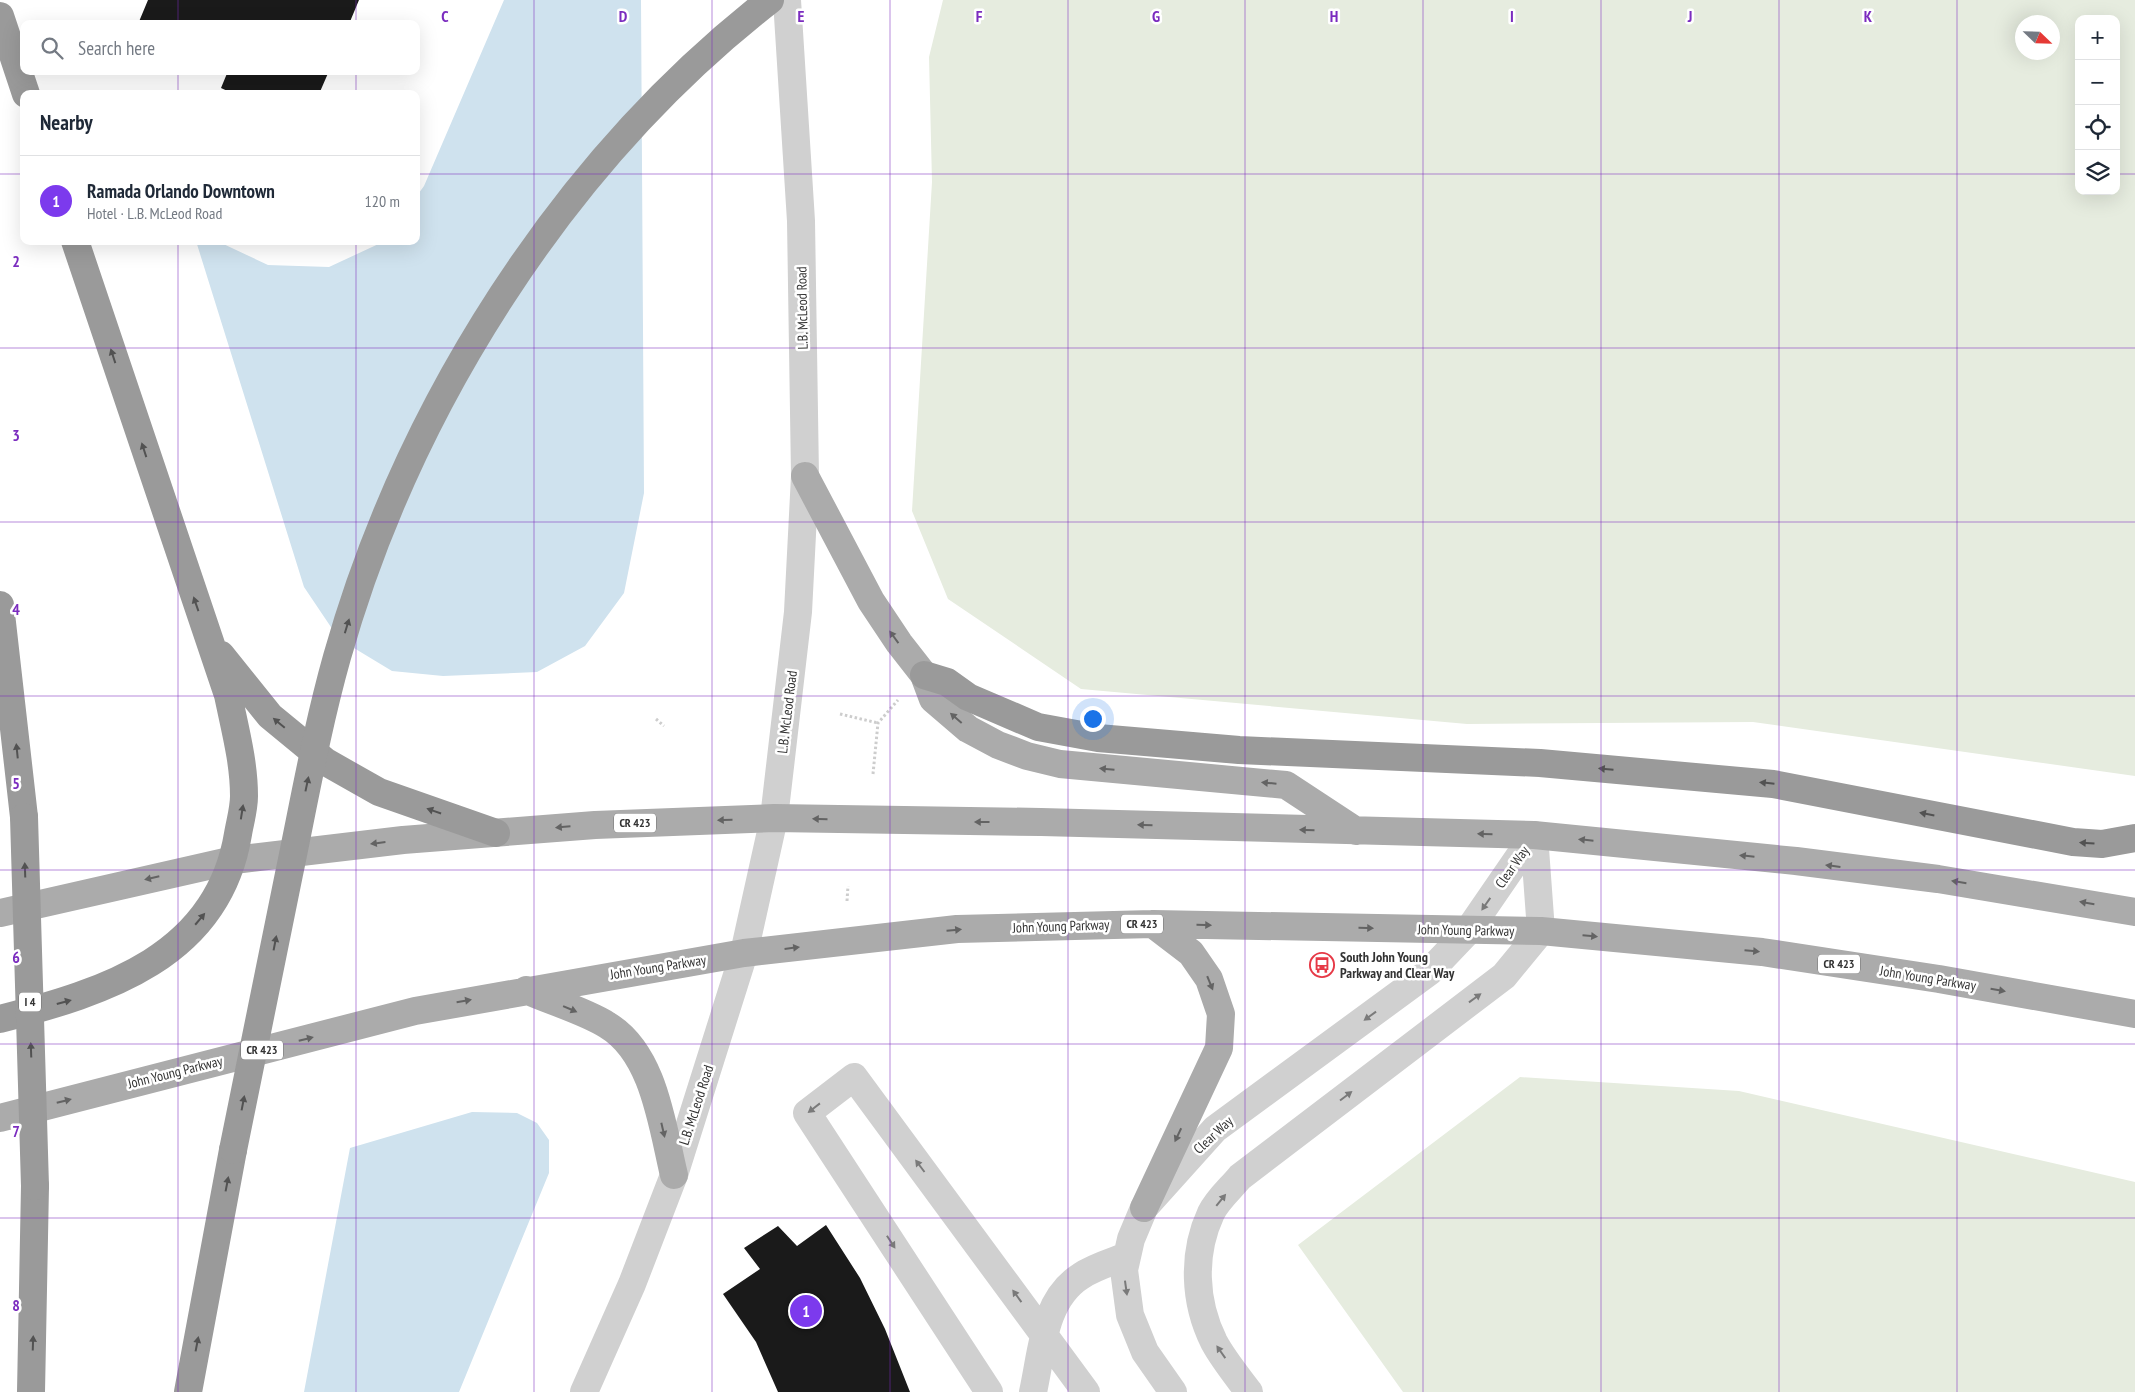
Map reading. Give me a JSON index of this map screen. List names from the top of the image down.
{
  "streets": {
    "highway": ["I 4"],
    "main road": ["CR 423", "John Young Parkway"],
    "street": ["L.B. McLeod Road", "Clear Way"]
  },
  "crossings": [
    ["L.B. McLeod Road", "CR 423"],
    ["L.B. McLeod Road", "John Young Parkway"],
    ["CR 423", "Clear Way"],
    ["Clear Way", "John Young Parkway"]
  ],
  "one_way": ["Clear Way"],
  "places": {
    "bus stop": ["South John Young Parkway and Clear Way"]
  },
  "north": "bottom right",
  "page": {
    "map_buttons": ["+", "−"],
    "search": "Search here",
    "heading": "Nearby",
    "list": [
      {
        "mark": "1",
        "name": "Ramada Orlando Downtown",
        "note": "Hotel · L.B. McLeod Road",
        "value": "120 m"
      }
    ],
    "pins": "1"
  },
  "grid": {
    "columns": [
      "C",
      "D",
      "E",
      "F",
      "G",
      "H",
      "I",
      "J",
      "K"
    ],
    "rows": [
      "2",
      "3",
      "4",
      "5",
      "6",
      "7",
      "8"
    ]
  }
}
